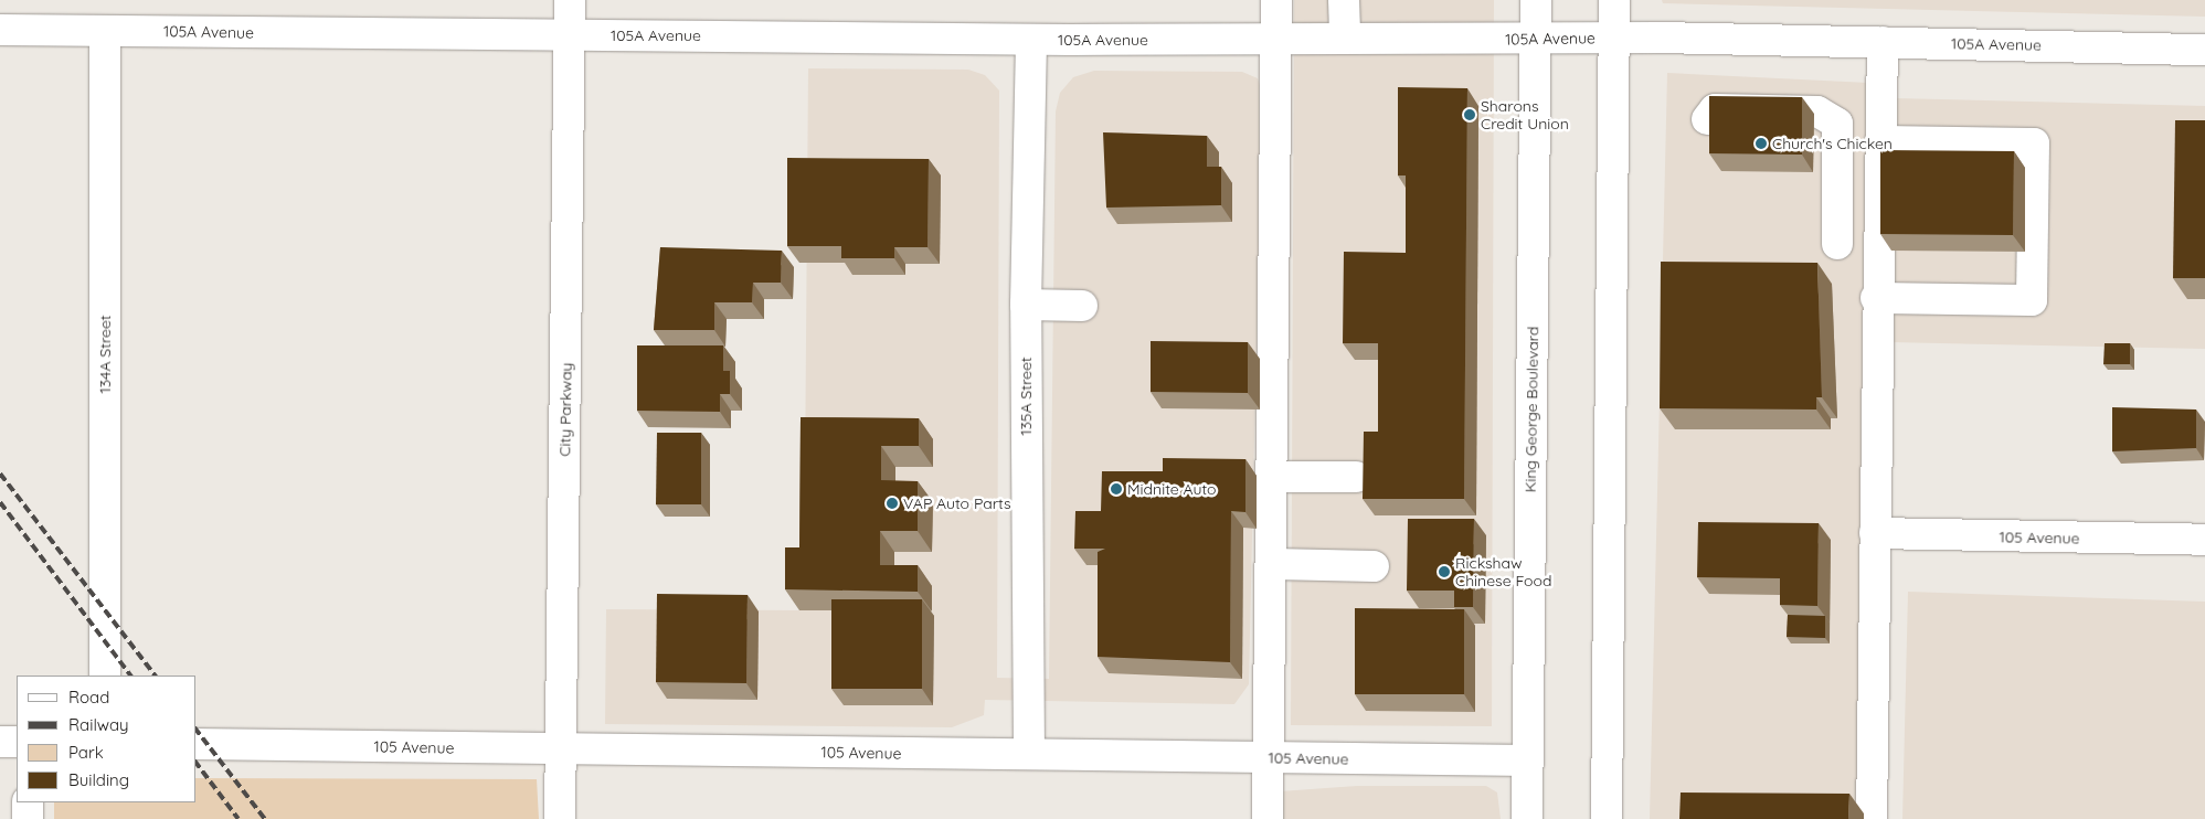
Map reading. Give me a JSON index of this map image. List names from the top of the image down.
{
  "streets": {
    "street": [
      "105A Avenue",
      "134A Street",
      "135A Street",
      "City Parkway",
      "King George Boulevard",
      "105 Avenue"
    ]
  },
  "crossings": [
    ["105A Avenue", "134A Street"],
    ["105A Avenue", "135A Street"],
    ["105A Avenue", "City Parkway"],
    ["105A Avenue", "King George Boulevard"],
    ["135A Street", "105 Avenue"],
    ["City Parkway", "105 Avenue"],
    ["King George Boulevard", "105 Avenue"]
  ],
  "places": [
    "Sharons Credit Union",
    "Church's Chicken",
    "Midnite Auto",
    "VAP Auto Parts",
    "Rickshaw Chinese Food"
  ],
  "legend": [
    "Road",
    "Railway",
    "Park",
    "Building"
  ]
}
